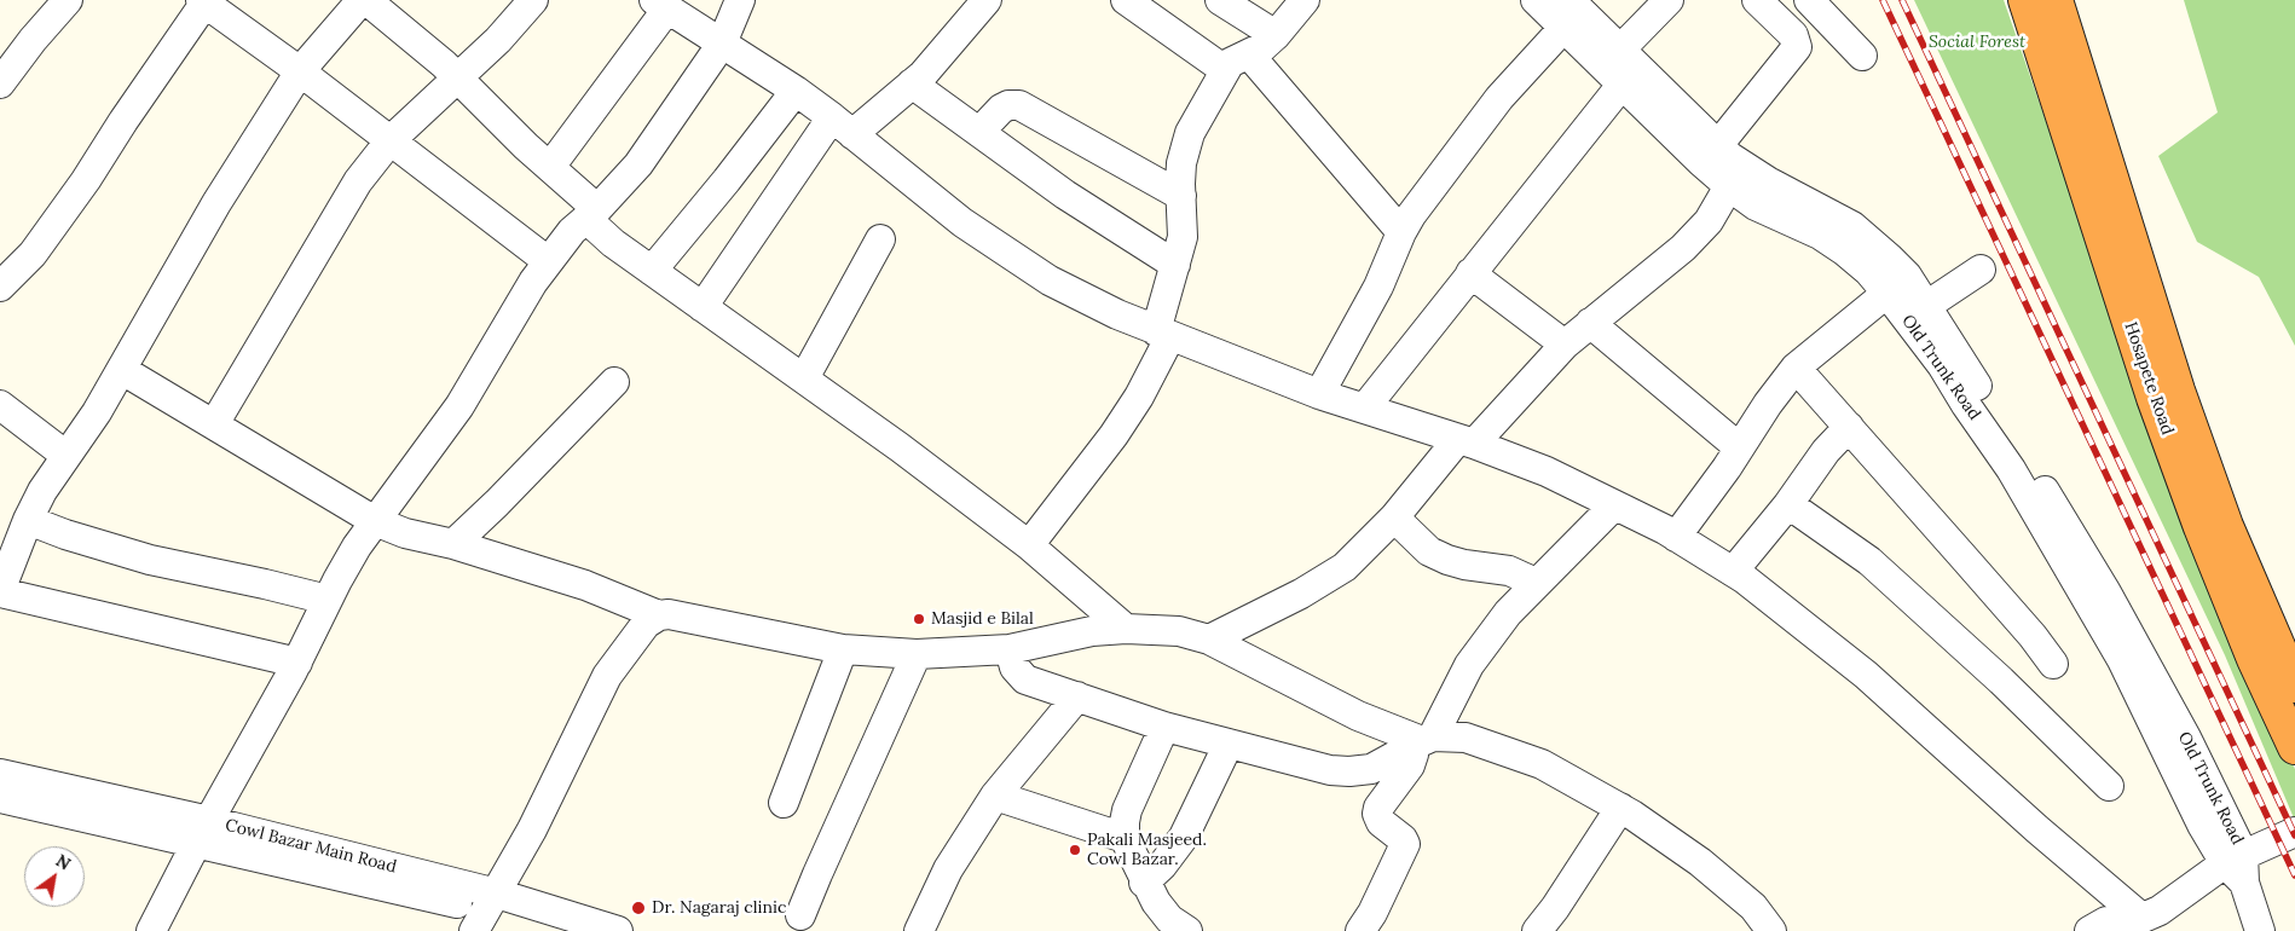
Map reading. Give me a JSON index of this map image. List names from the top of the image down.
{
  "streets": {
    "highway": ["Hosapete Road"],
    "street": ["Old Trunk Road", "Cowl Bazar Main Road"]
  },
  "parks": ["Social Forest"],
  "places": ["Masjid e Bilal", "Pakali Masjeed. Cowl Bazar.", "Dr. Nagaraj clinic"],
  "north": "top right"
}
